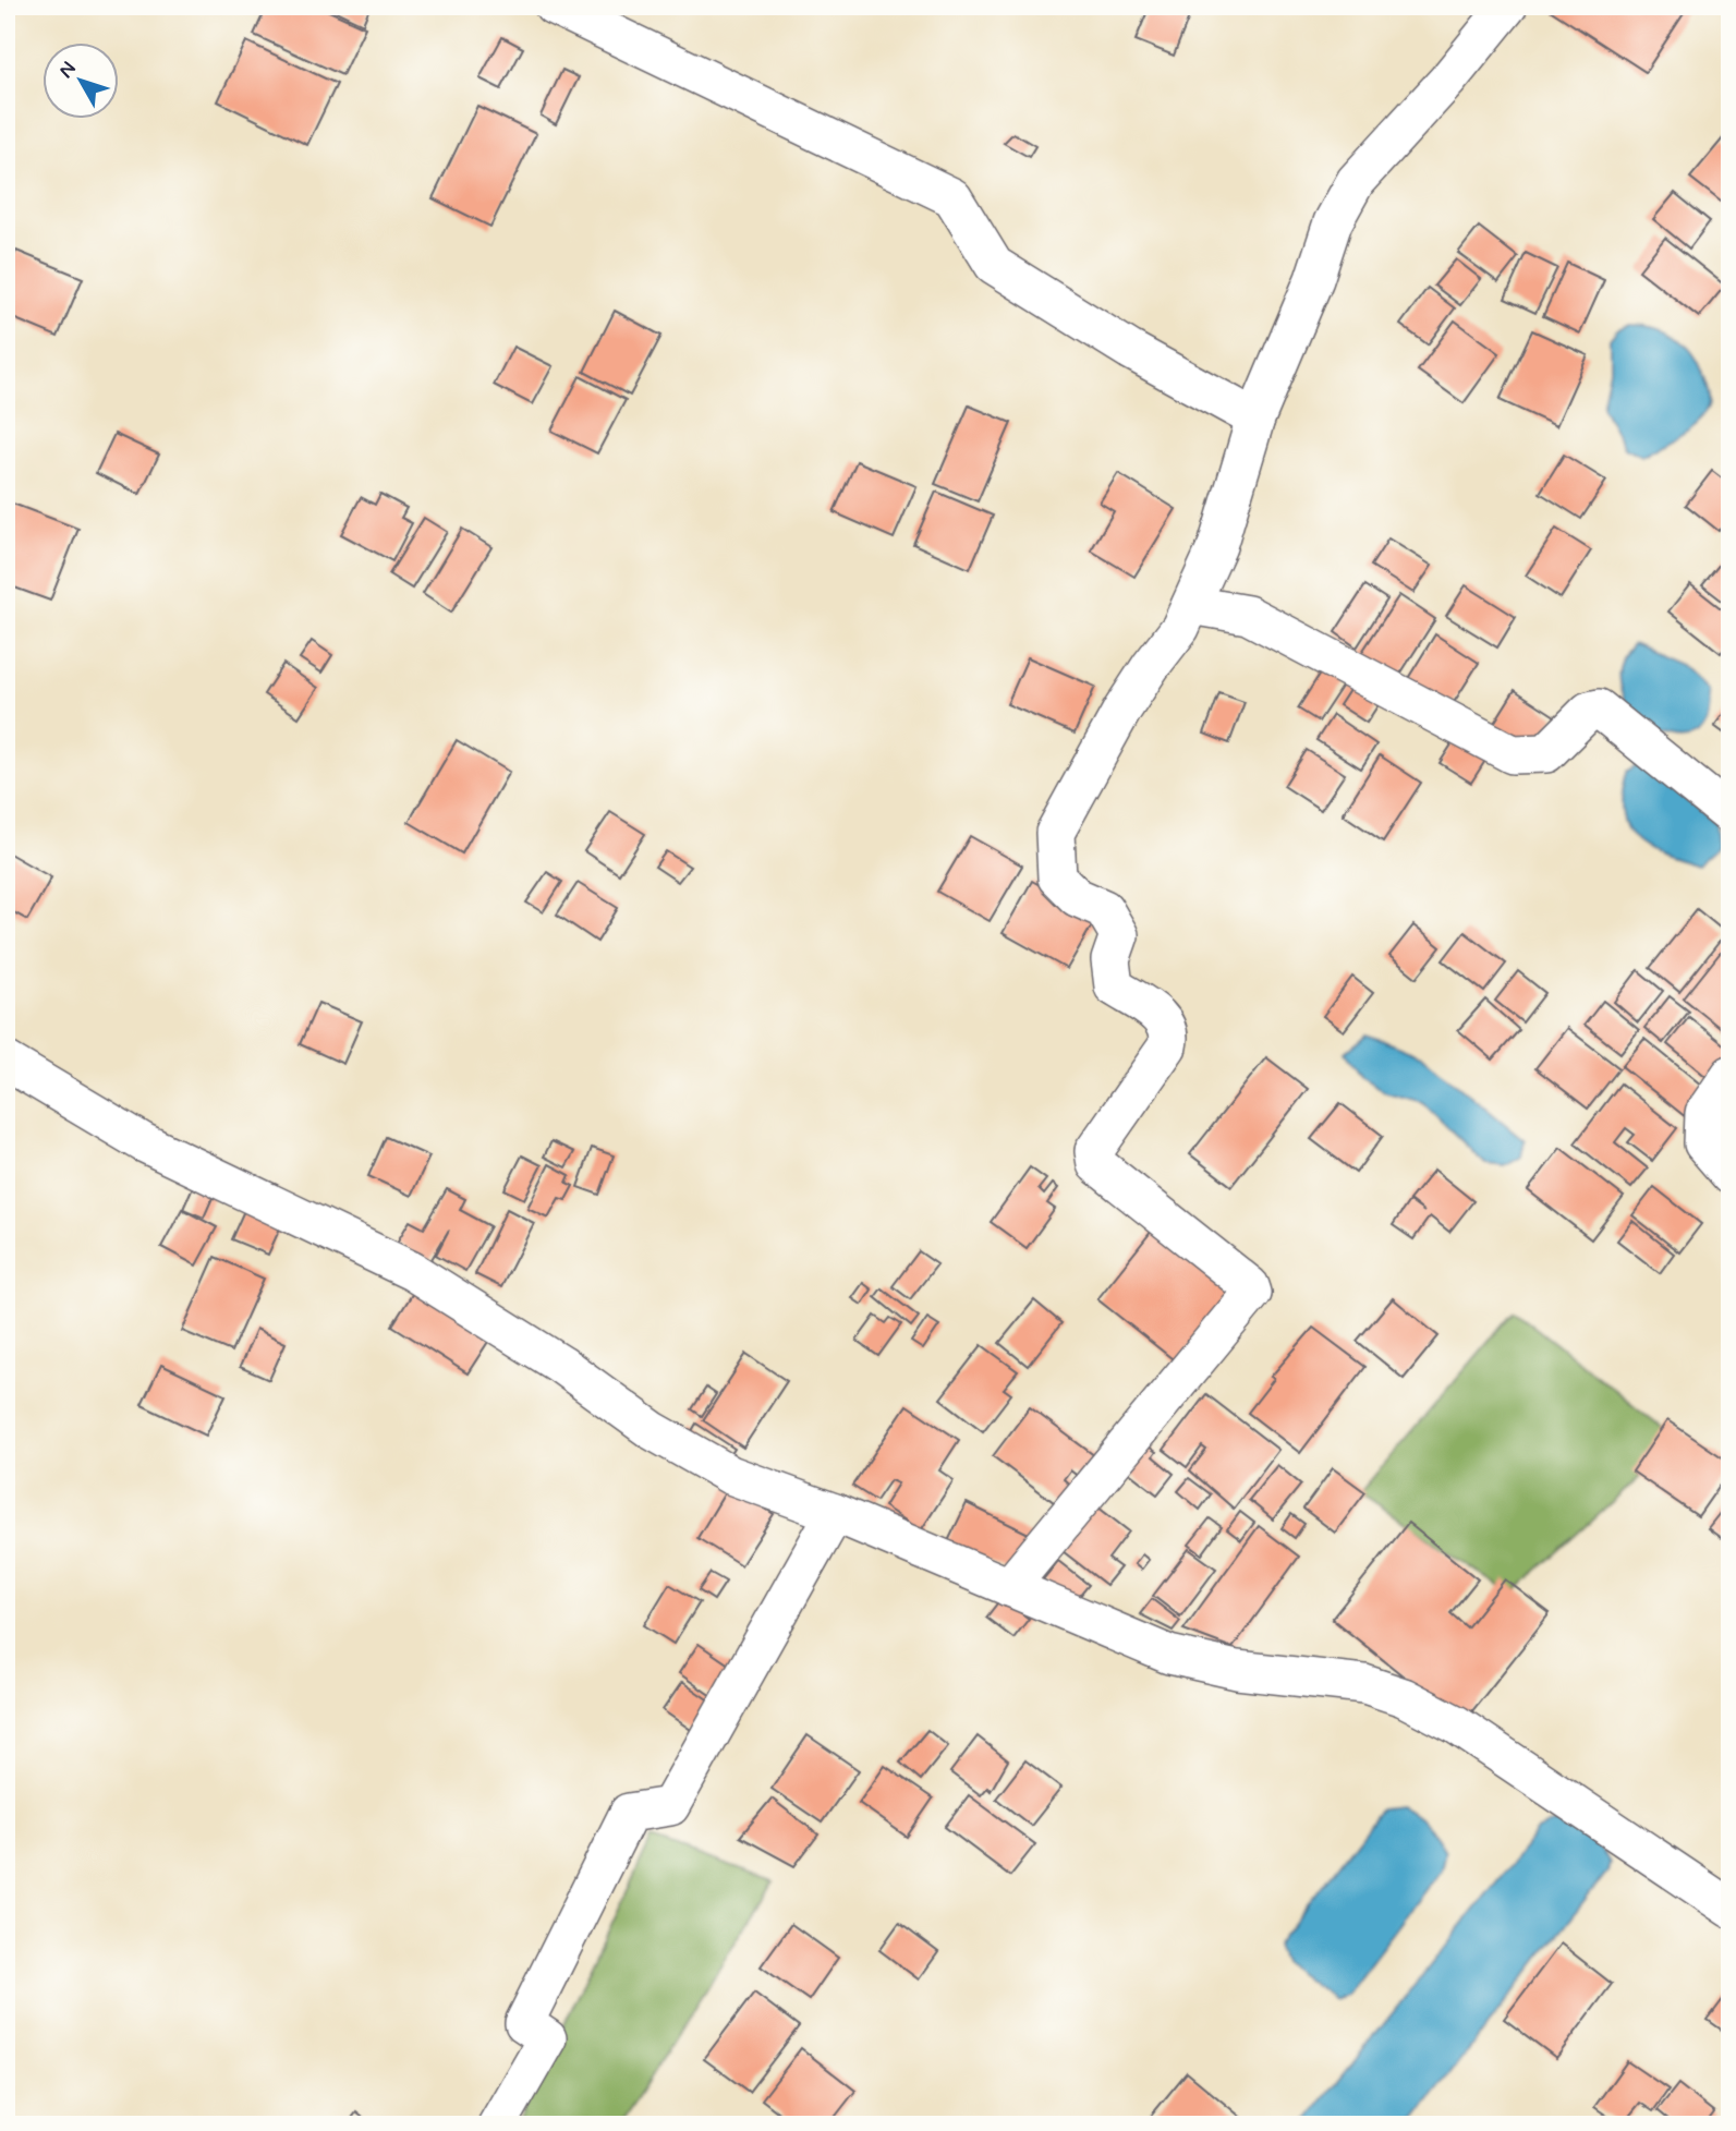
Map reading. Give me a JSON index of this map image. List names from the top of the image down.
{
  "north": "top left"
}
